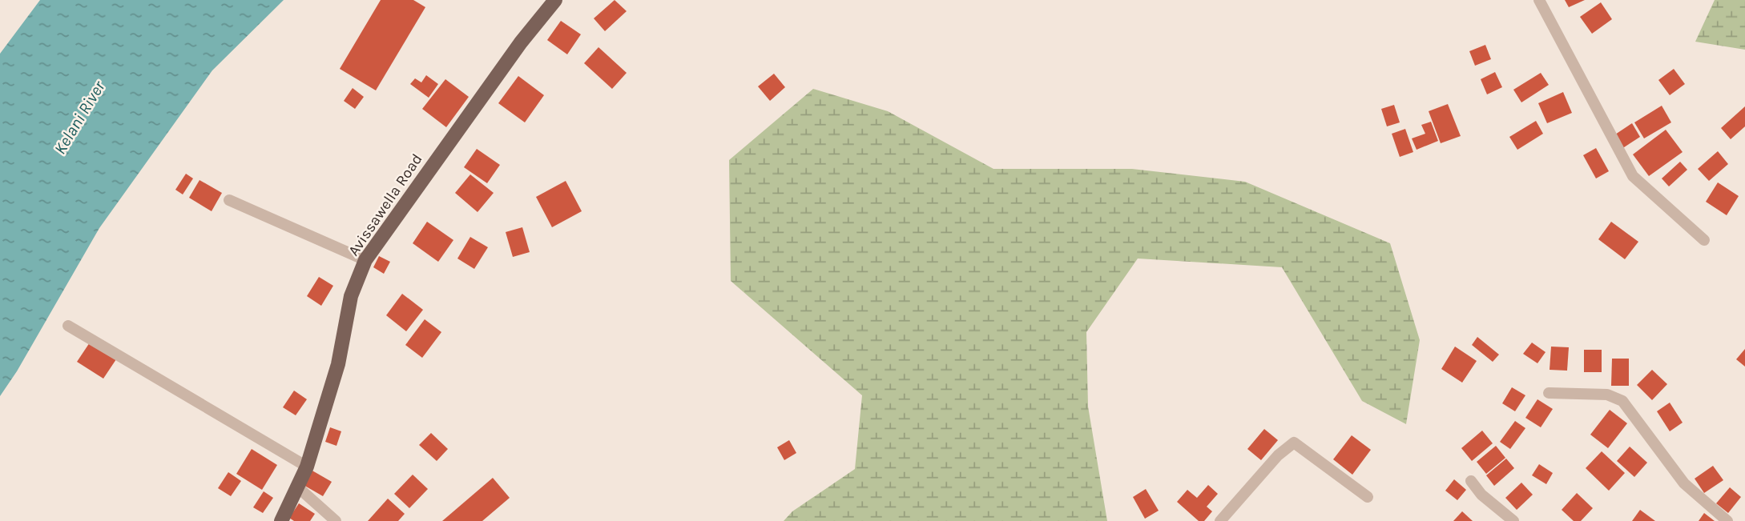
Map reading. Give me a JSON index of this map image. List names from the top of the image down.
{
  "streets": {
    "main road": ["Avissawella Road"]
  },
  "water": ["Kelani River"]
}
